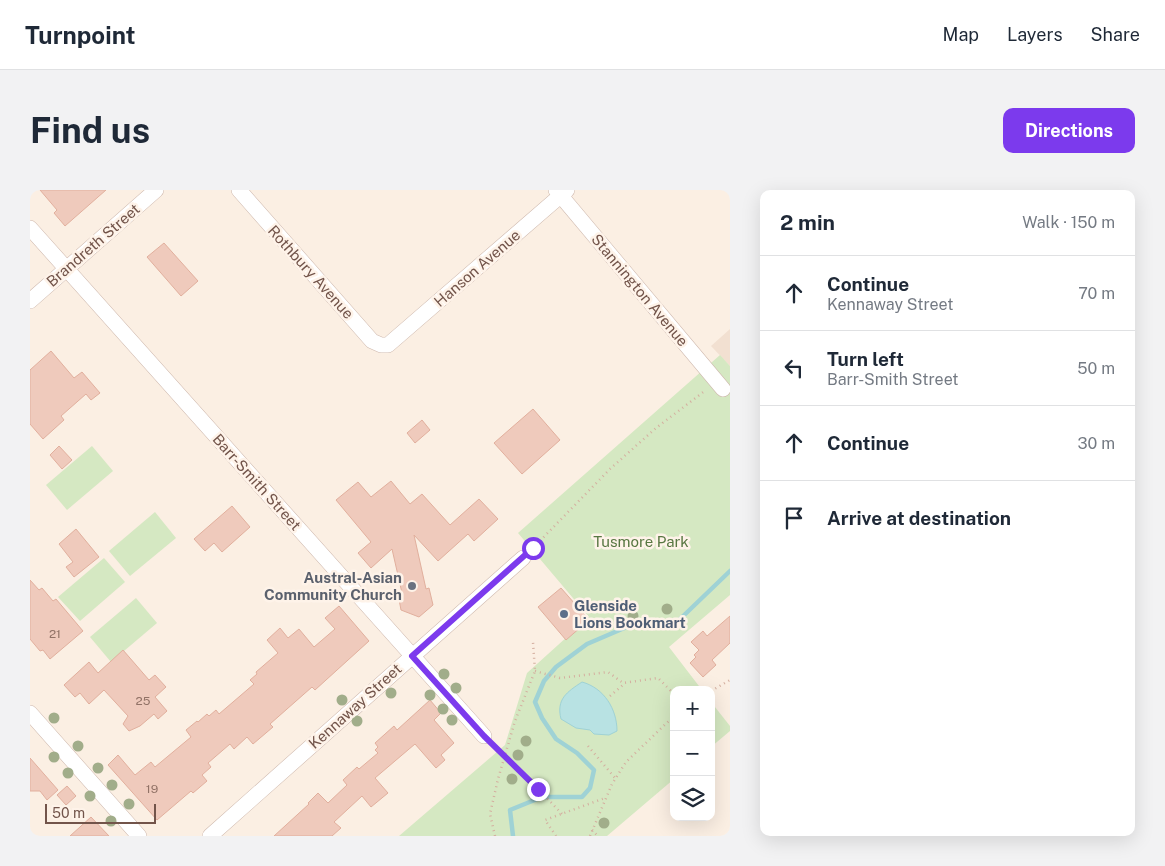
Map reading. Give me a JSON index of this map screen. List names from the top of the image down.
{
  "streets": {
    "street": [
      "Brandreth Street",
      "Hanson Avenue",
      "Rothbury Avenue",
      "Stannington Avenue",
      "Barr-Smith Street",
      "Kennaway Street"
    ]
  },
  "crossings": [
    ["Brandreth Street", "Barr-Smith Street"],
    ["Hanson Avenue", "Rothbury Avenue"],
    ["Hanson Avenue", "Stannington Avenue"],
    ["Barr-Smith Street", "Kennaway Street"]
  ],
  "parks": ["Tusmore Park"],
  "places": ["Austral-Asian Community Church", "Glenside Lions Bookmart"],
  "house_numbers": ["21", "25", "19"],
  "scale_bar": "50 m",
  "page": {
    "header": "Turnpoint",
    "nav": ["Map", "Layers", "Share"],
    "buttons": "Directions",
    "title": "Find us",
    "heading": ["2 min", "Walk · 150 m"],
    "list": [
      ["Continue", "Kennaway Street", "70 m"],
      ["Turn left", "Barr-Smith Street", "50 m"],
      ["Continue", "30 m"],
      "Arrive at destination"
    ],
    "map_buttons": ["+", "−"],
    "scale": "50 m"
  }
}
